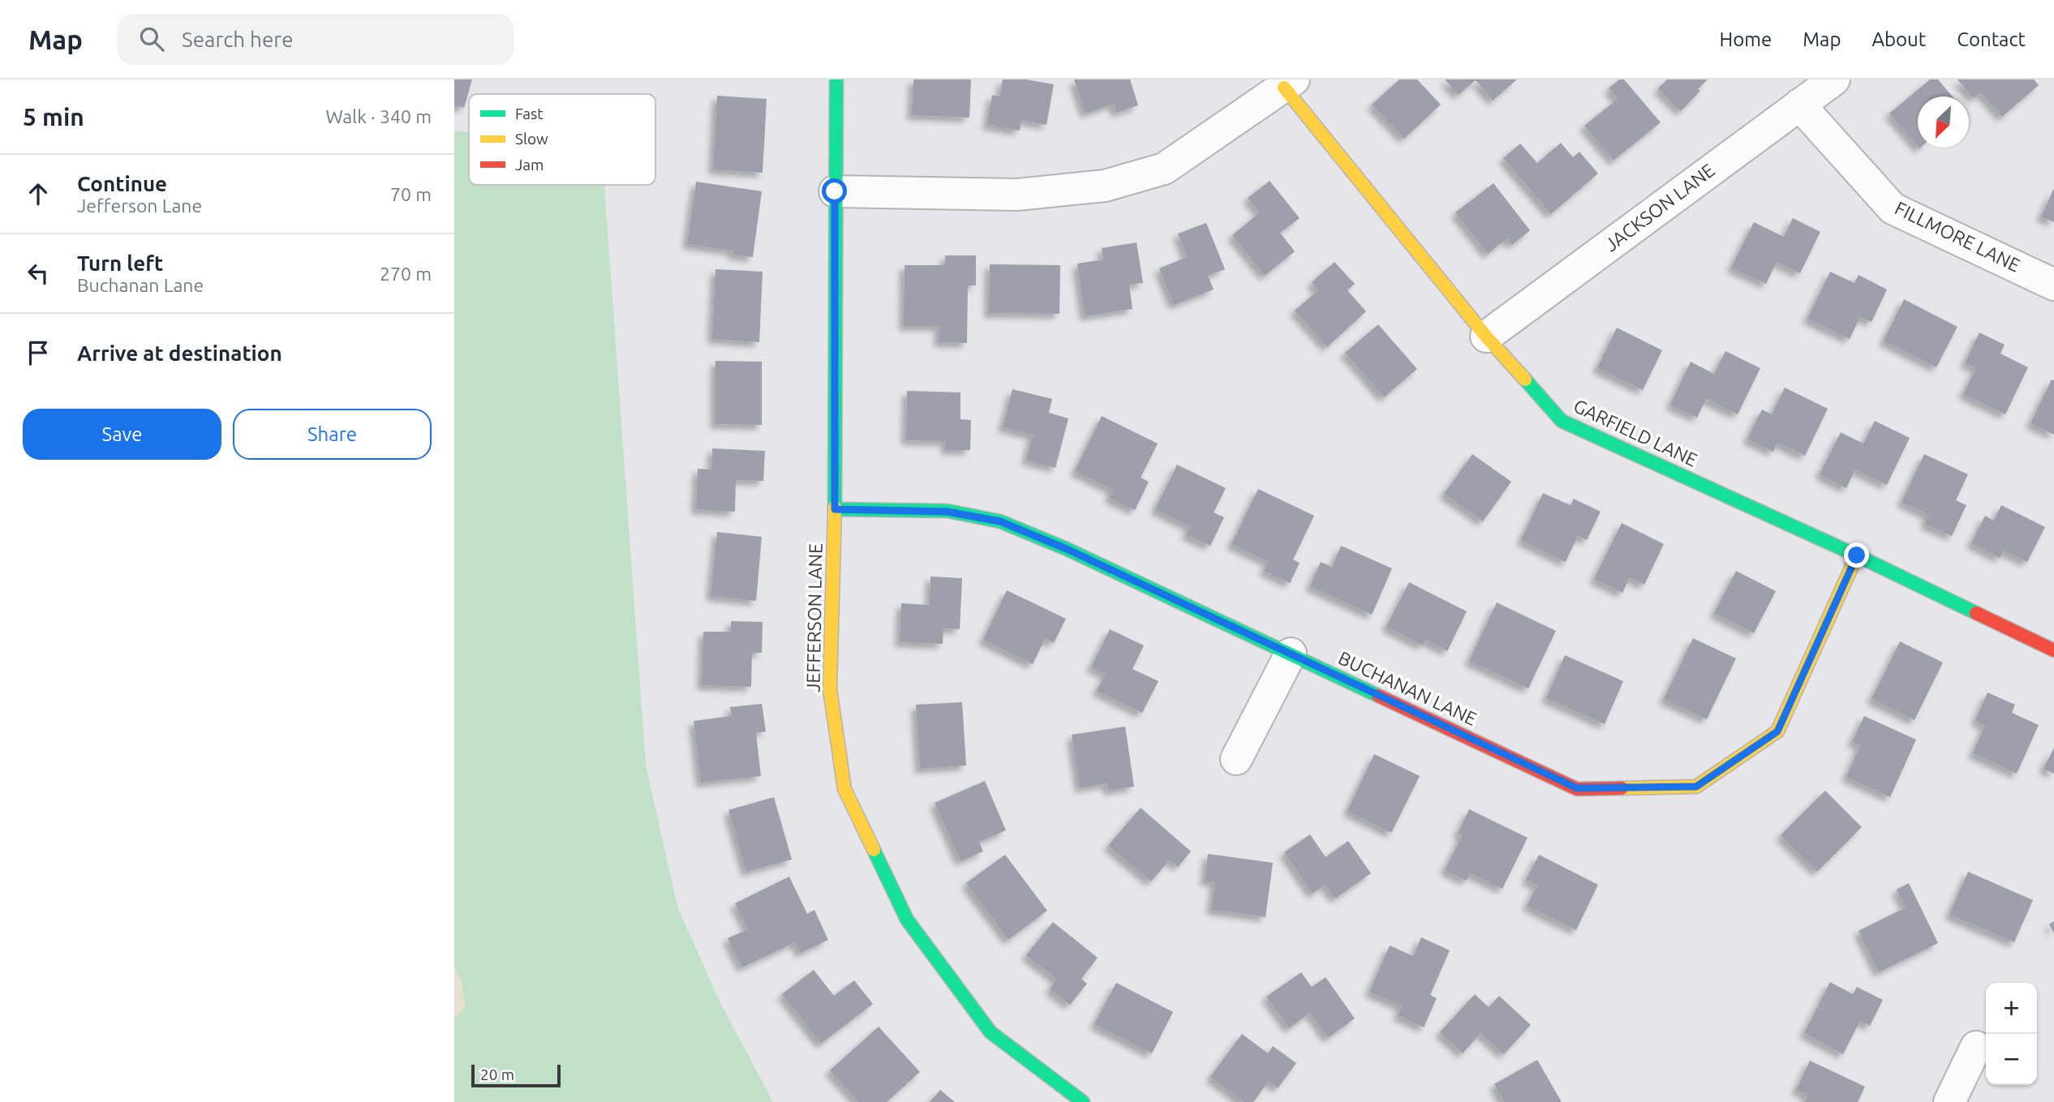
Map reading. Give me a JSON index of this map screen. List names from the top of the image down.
{
  "streets": {
    "street": [
      "JACKSON LANE",
      "FILLMORE LANE",
      "GARFIELD LANE",
      "JEFFERSON LANE",
      "BUCHANAN LANE"
    ]
  },
  "crossings": [
    ["JACKSON LANE", "FILLMORE LANE"],
    ["JACKSON LANE", "GARFIELD LANE"],
    ["GARFIELD LANE", "BUCHANAN LANE"],
    ["JEFFERSON LANE", "BUCHANAN LANE"]
  ],
  "legend": ["Fast", "Slow", "Jam"],
  "scale_bar": "20 m",
  "north": "bottom left",
  "page": {
    "header": "Map",
    "search": "Search here",
    "nav": [
      "Home",
      "Map",
      "About",
      "Contact"
    ],
    "heading": ["5 min", "Walk · 340 m"],
    "list": [
      ["Continue", "Jefferson Lane", "70 m"],
      ["Turn left", "Buchanan Lane", "270 m"],
      "Arrive at destination"
    ],
    "buttons": ["Save", "Share"],
    "map_buttons": ["+", "−"],
    "scale": "20 m"
  }
}
